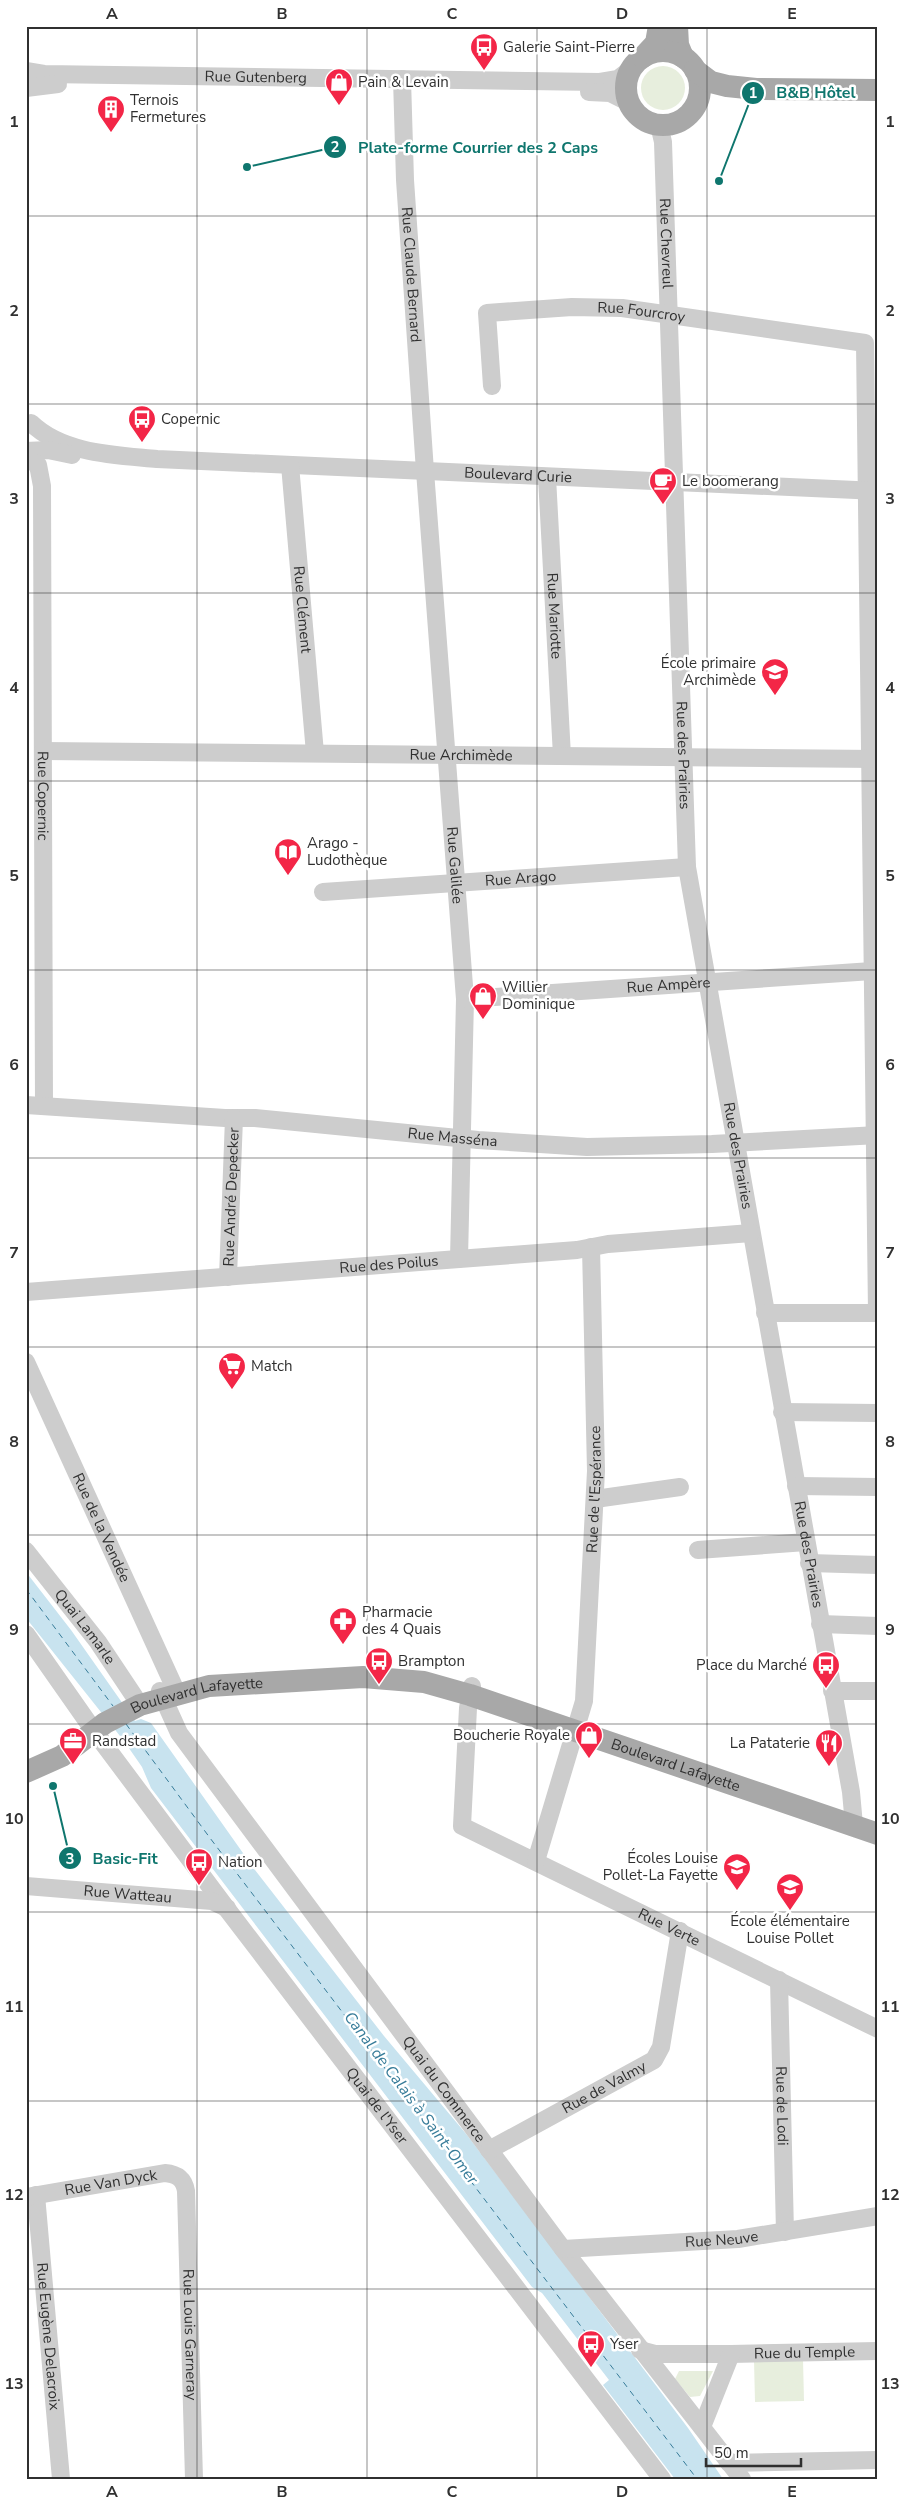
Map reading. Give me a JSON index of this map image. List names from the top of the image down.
{
  "streets": {
    "main road": ["Boulevard Lafayette"],
    "street": [
      "Rue Gutenberg",
      "Rue Chevreul",
      "Rue Claude Bernard",
      "Rue Fourcroy",
      "Boulevard Curie",
      "Rue Clément",
      "Rue Mariotte",
      "Rue Archimède",
      "Rue des Prairies",
      "Rue Copernic",
      "Rue Galilée",
      "Rue Arago",
      "Rue Ampère",
      "Rue Masséna",
      "Rue André Depecker",
      "Rue des Poilus",
      "Rue de l'Espérance",
      "Rue de la Vendée",
      "Quai Lamarle",
      "Rue Watteau",
      "Rue Verte",
      "Rue de Valmy",
      "Quai du Commerce",
      "Quai de l'Yser",
      "Rue de Lodi",
      "Rue Van Dyck",
      "Rue Neuve",
      "Rue Louis Garneray",
      "Rue Eugène Delacroix",
      "Rue du Temple"
    ]
  },
  "crossings": [
    ["Rue Gutenberg", "Rue Chevreul"],
    ["Rue Gutenberg", "Rue Claude Bernard"],
    ["Rue Chevreul", "Rue Fourcroy"],
    ["Rue Chevreul", "Boulevard Curie"],
    ["Rue Chevreul", "Rue des Prairies"],
    ["Rue Claude Bernard", "Boulevard Curie"],
    ["Rue Claude Bernard", "Rue Galilée"],
    ["Rue Fourcroy", "Boulevard Curie"],
    ["Boulevard Curie", "Rue Clément"],
    ["Boulevard Curie", "Rue Mariotte"],
    ["Boulevard Curie", "Rue des Prairies"],
    ["Boulevard Curie", "Rue Copernic"],
    ["Boulevard Curie", "Rue Galilée"],
    ["Rue Clément", "Rue Archimède"],
    ["Rue Mariotte", "Rue Archimède"],
    ["Rue Archimède", "Rue des Prairies"],
    ["Rue Archimède", "Rue Copernic"],
    ["Rue Archimède", "Rue Galilée"],
    ["Rue des Prairies", "Rue Arago"],
    ["Rue des Prairies", "Rue Ampère"],
    ["Rue des Prairies", "Rue Masséna"],
    ["Rue des Prairies", "Rue des Poilus"],
    ["Rue des Prairies", "Boulevard Lafayette"],
    ["Rue Copernic", "Rue Masséna"],
    ["Rue Galilée", "Rue Arago"],
    ["Rue Galilée", "Rue Ampère"],
    ["Rue Galilée", "Rue Masséna"],
    ["Rue Galilée", "Rue des Poilus"],
    ["Rue Masséna", "Rue André Depecker"],
    ["Rue André Depecker", "Rue des Poilus"],
    ["Rue des Poilus", "Rue de l'Espérance"],
    ["Rue de l'Espérance", "Boulevard Lafayette"],
    ["Rue de l'Espérance", "Rue Verte"],
    ["Rue de la Vendée", "Boulevard Lafayette"],
    ["Rue de la Vendée", "Quai du Commerce"],
    ["Quai Lamarle", "Boulevard Lafayette"],
    ["Boulevard Lafayette", "Rue Verte"],
    ["Boulevard Lafayette", "Quai du Commerce"],
    ["Boulevard Lafayette", "Quai de l'Yser"],
    ["Rue Watteau", "Quai de l'Yser"],
    ["Rue Verte", "Rue de Valmy"],
    ["Rue Verte", "Rue de Lodi"],
    ["Rue de Valmy", "Quai du Commerce"],
    ["Quai du Commerce", "Rue Neuve"],
    ["Quai du Commerce", "Rue du Temple"],
    ["Rue de Lodi", "Rue Neuve"],
    ["Rue Van Dyck", "Rue Louis Garneray"],
    ["Rue Van Dyck", "Rue Eugène Delacroix"]
  ],
  "water": ["Canal de Calais à Saint-Omer"],
  "places": {
    "bus stop": [
      "Galerie Saint-Pierre",
      "Copernic",
      "Brampton",
      "Place du Marché",
      "Nation",
      "Yser"
    ],
    "shop": ["Pain & Levain", "Willier Dominique", "Boucherie Royale"],
    "building": ["Ternois Fermetures"],
    "other": ["Plate-forme Courrier des 2 Caps", "B&B Hôtel", "Basic-Fit"],
    "cafe": ["Le boomerang"],
    "school or university": ["École primaire Archimède", "Écoles Louise Pollet-La Fayette", "École élémentaire Louise Pollet"],
    "library": ["Arago - Ludothèque"],
    "supermarket": ["Match"],
    "pharmacy": ["Pharmacie des 4 Quais"],
    "office": ["Randstad"],
    "restaurant": ["La Pataterie"]
  },
  "scale_bar": "50 m",
  "grid": {
    "columns": [
      "A",
      "B",
      "C",
      "D",
      "E"
    ],
    "rows": [
      "1",
      "2",
      "3",
      "4",
      "5",
      "6",
      "7",
      "8",
      "9",
      "10",
      "11",
      "12",
      "13"
    ]
  }
}
